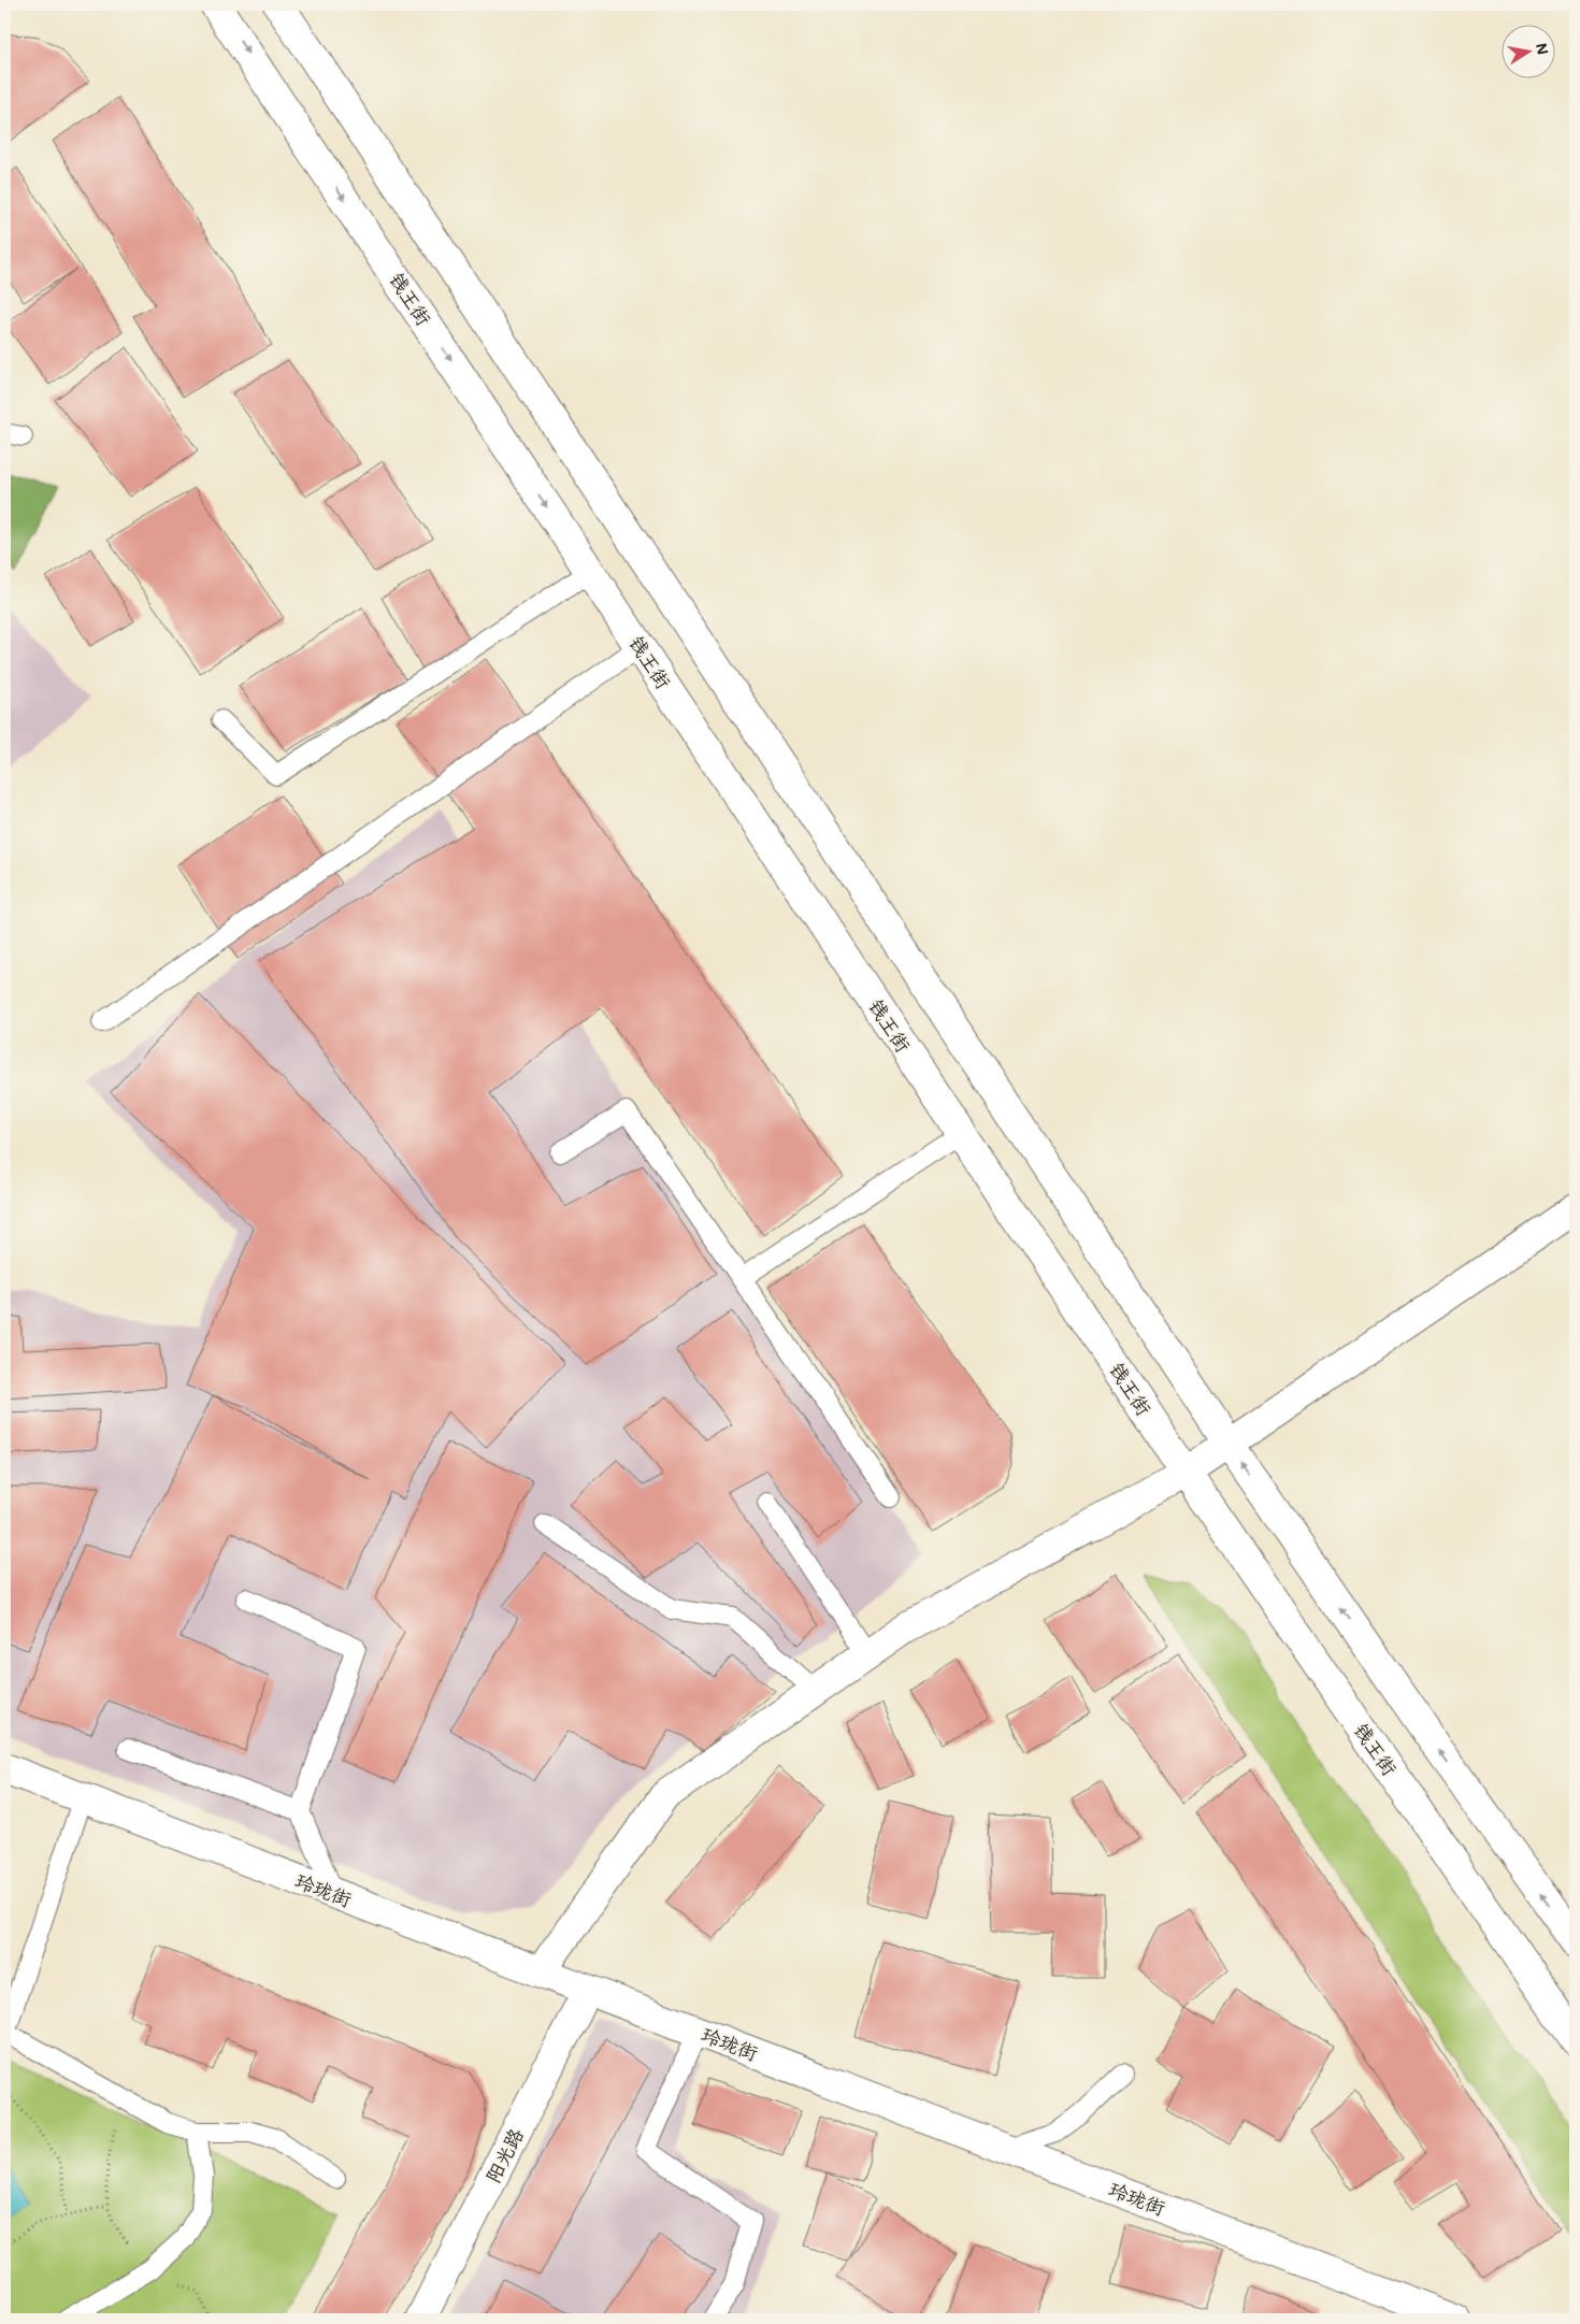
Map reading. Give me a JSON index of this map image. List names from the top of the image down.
{
  "streets": {
    "main road": ["钱王街", "玲珑街", "阳光路"]
  },
  "crossings": [
    ["玲珑街", "阳光路"]
  ],
  "north": "right"
}
